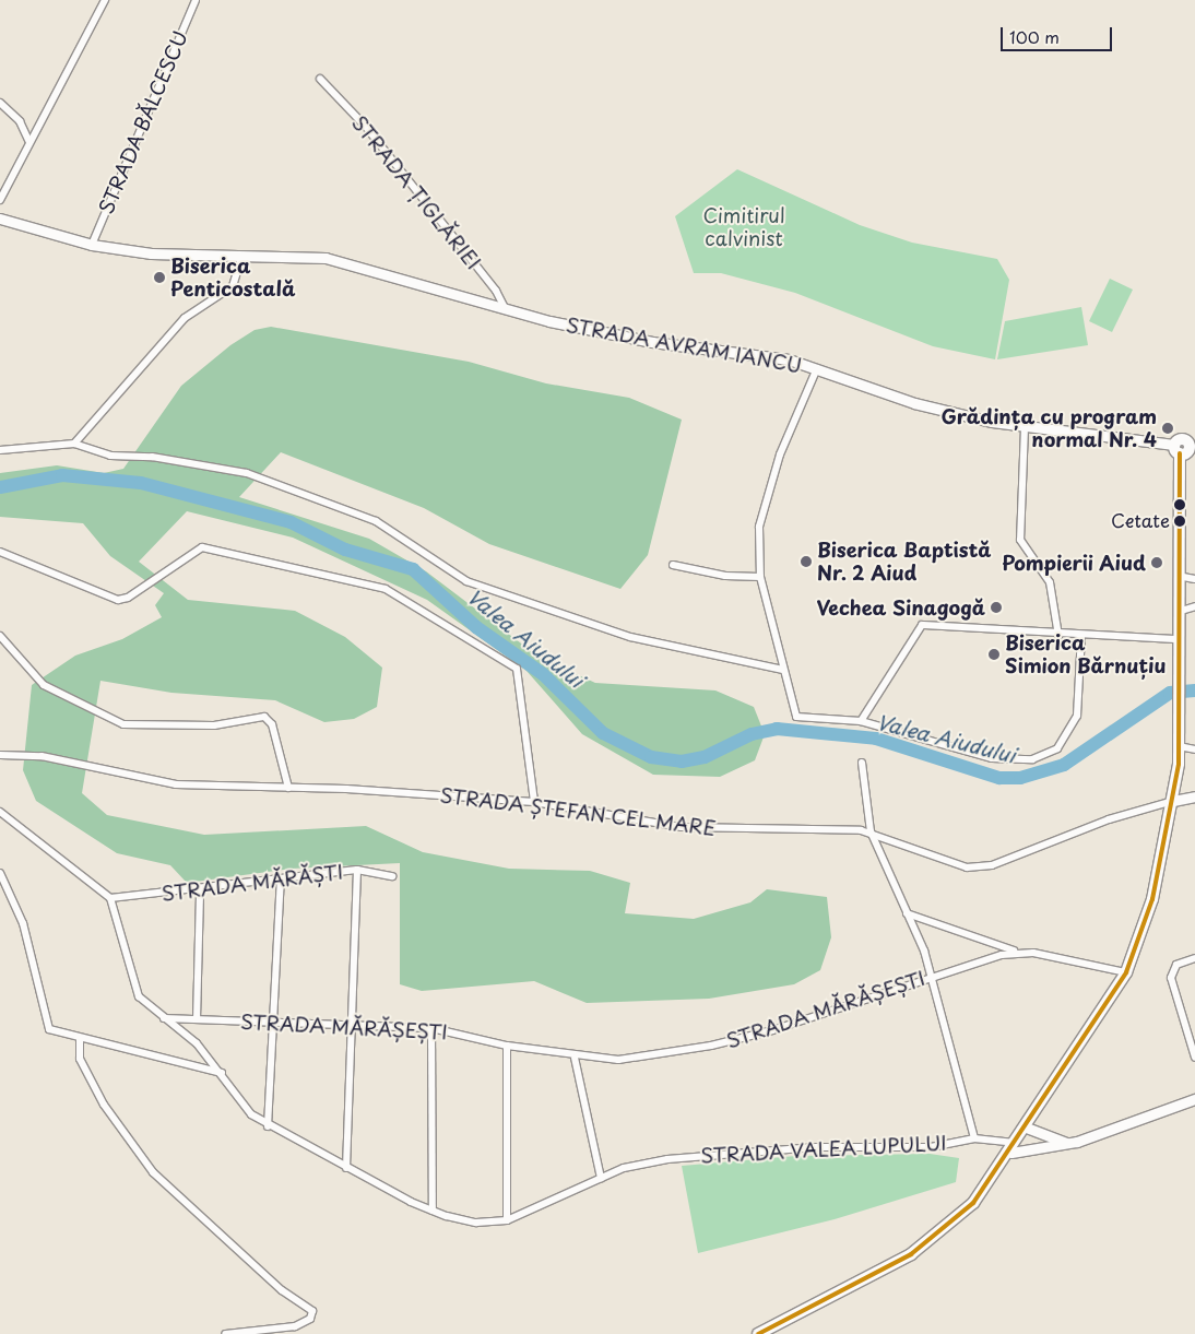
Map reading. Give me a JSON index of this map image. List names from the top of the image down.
{
  "streets": {
    "main road": ["STRADA AVRAM IANCU"],
    "street": [
      "STRADA BĂLCESCU",
      "STRADA ȚIGLĂRIEI",
      "STRADA ȘTEFAN CEL MARE",
      "STRADA MĂRĂȘTI",
      "STRADA MĂRĂȘEȘTI",
      "STRADA VALEA LUPULUI"
    ]
  },
  "crossings": [
    ["STRADA BĂLCESCU", "STRADA AVRAM IANCU"],
    ["STRADA ȚIGLĂRIEI", "STRADA AVRAM IANCU"],
    ["STRADA MĂRĂȘTI", "STRADA VALEA LUPULUI"],
    ["STRADA MĂRĂȘEȘTI", "STRADA VALEA LUPULUI"]
  ],
  "water": ["Valea Aiudului"],
  "parks": ["Cimitirul calvinist"],
  "places": [
    "Biserica Penticostală",
    "Grădința cu program normal Nr. 4",
    "Cetate",
    "Biserica Baptistă Nr. 2 Aiud",
    "Pompierii Aiud",
    "Vechea Sinagogă",
    "Biserica Simion Bărnuțiu"
  ],
  "scale_bar": "100 m"
}
